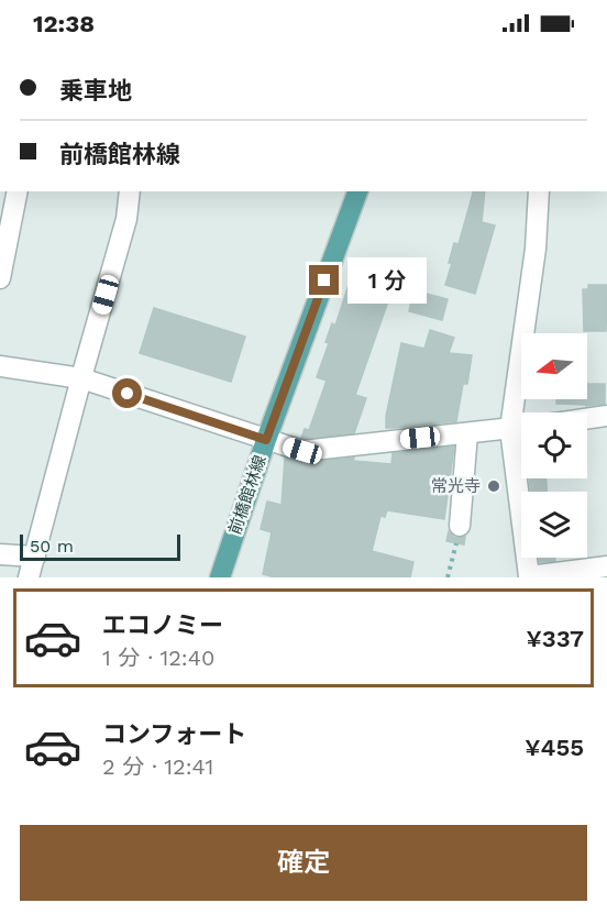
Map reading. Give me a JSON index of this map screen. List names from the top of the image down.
{
  "streets": {
    "main road": ["前橋館林線"]
  },
  "places": ["常光寺"],
  "scale_bar": "50 m",
  "north": "left",
  "page": {
    "status": "12:38",
    "banner": ["乗車地", "前橋館林線"],
    "bubble": "1 分",
    "scale": "50 m",
    "list": [
      {
        "name": "エコノミー",
        "note": "1 分 · 12:40",
        "value": "¥337"
      },
      {
        "name": "コンフォート",
        "note": "2 分 · 12:41",
        "value": "¥455"
      }
    ],
    "buttons": "確定"
  }
}
